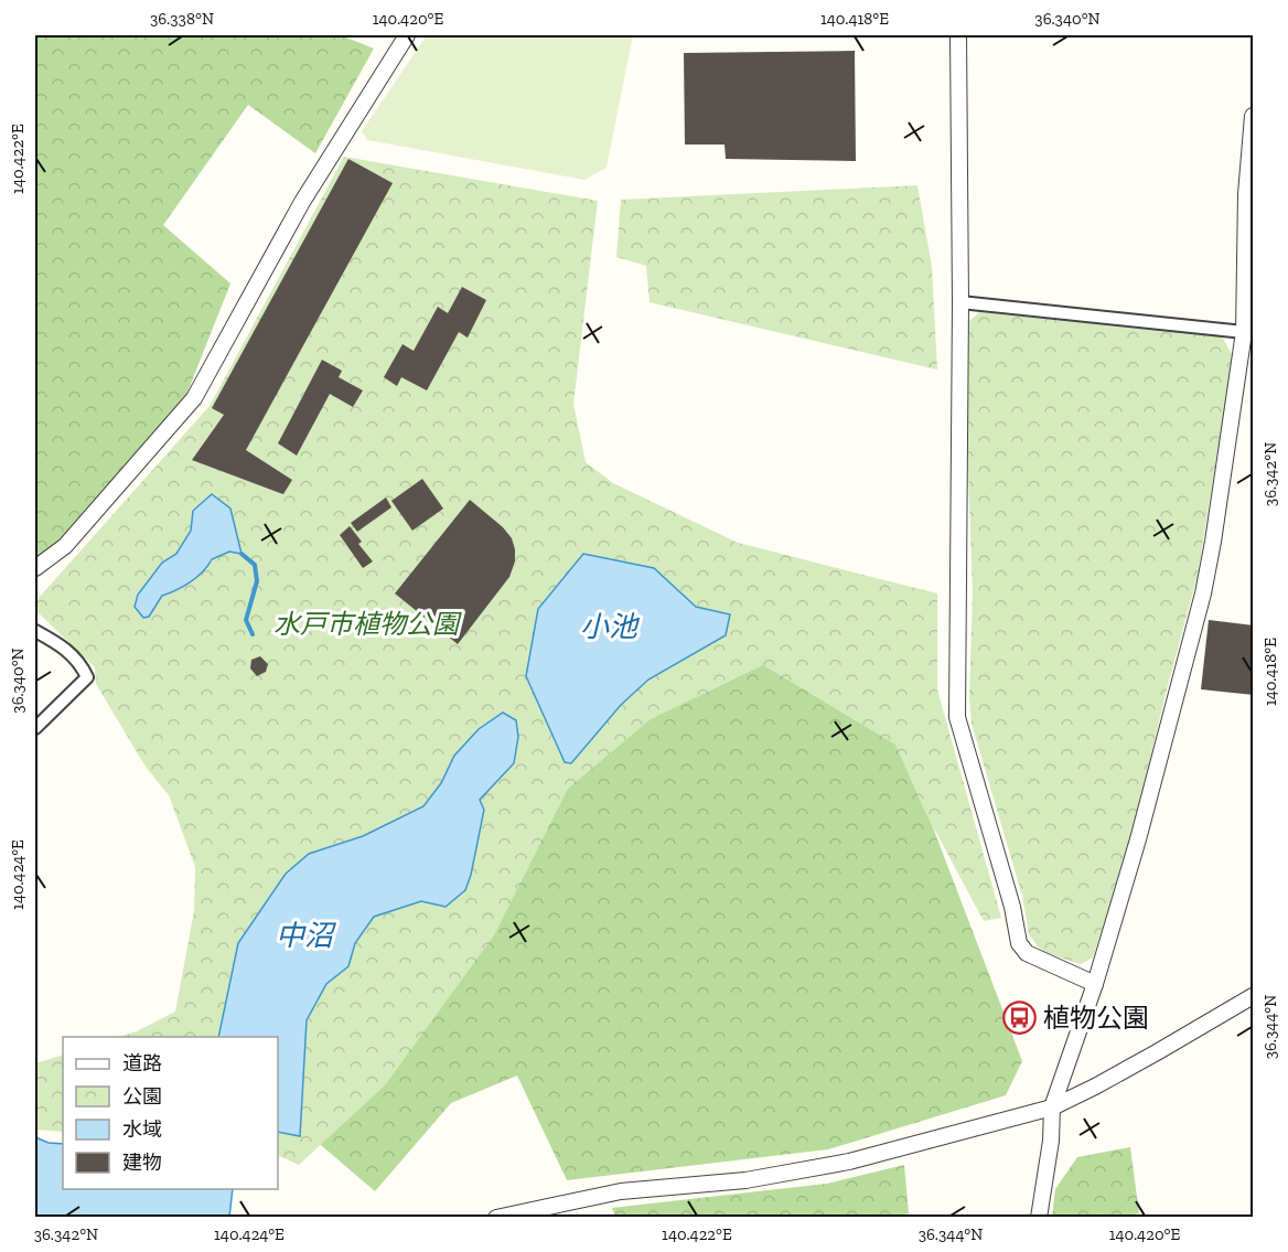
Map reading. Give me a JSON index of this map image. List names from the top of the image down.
{
  "water": ["小池", "中沼"],
  "parks": ["水戸市植物公園"],
  "places": {
    "bus stop": ["植物公園"]
  },
  "legend": [
    "道路",
    "公園",
    "水域",
    "建物"
  ],
  "coordinates": [
    "36.338°N",
    "140.420°E",
    "140.418°E",
    "36.340°N",
    "140.422°E",
    "36.342°N",
    "140.424°E",
    "36.344°N"
  ]
}
